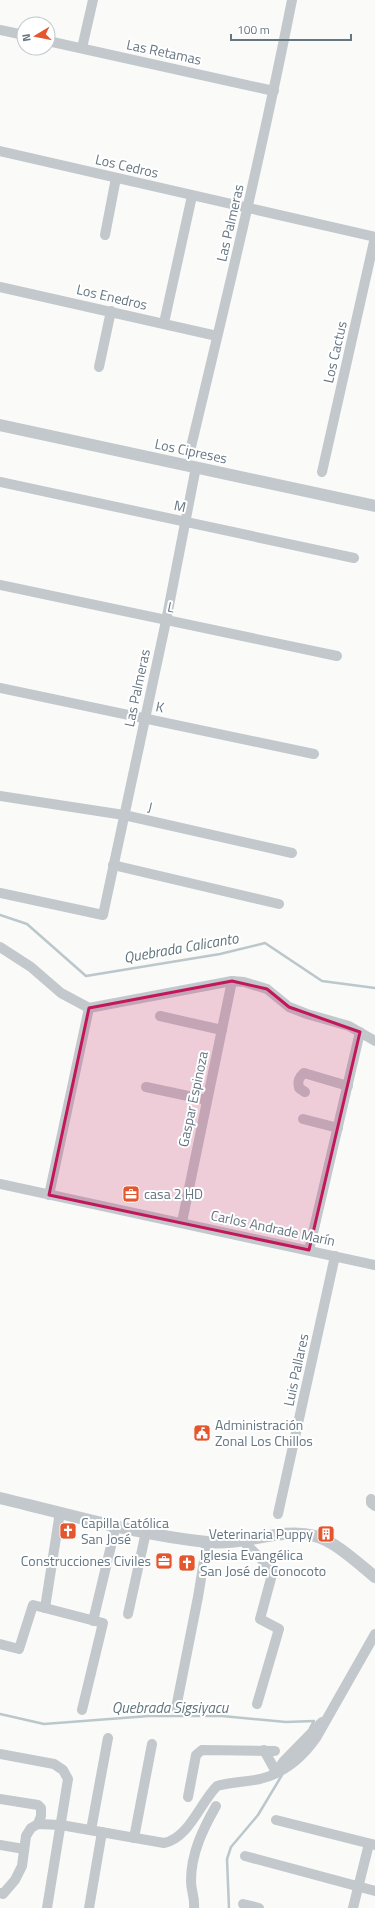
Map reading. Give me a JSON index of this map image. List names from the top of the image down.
{
  "streets": {
    "street": [
      "Las Retamas",
      "Los Cedros",
      "Las Palmeras",
      "Los Enedros",
      "Los Cactus",
      "Los Cipreses",
      "M",
      "L",
      "K",
      "J",
      "Gaspar Espinoza",
      "Carlos Andrade Marín",
      "Luis Pallares"
    ]
  },
  "crossings": [
    ["Las Retamas", "Las Palmeras"],
    ["Los Cedros", "Las Palmeras"],
    ["Los Cedros", "Los Cactus"],
    ["Las Palmeras", "Los Enedros"],
    ["Las Palmeras", "Los Cipreses"],
    ["Las Palmeras", "M"],
    ["Las Palmeras", "L"],
    ["Las Palmeras", "K"],
    ["Las Palmeras", "J"],
    ["Gaspar Espinoza", "Carlos Andrade Marín"],
    ["Carlos Andrade Marín", "Luis Pallares"]
  ],
  "water": ["Quebrada Calicanto", "Quebrada Sigsiyacu"],
  "places": {
    "office": ["casa 2 HD", "Construcciones Civiles"],
    "public building": ["Administración Zonal Los Chillos"],
    "church": ["Capilla Católica San José", "Iglesia Evangélica San José de Conocoto"],
    "building": ["Veterinaria Puppy"]
  },
  "scale_bar": "100 m",
  "north": "left"
}
